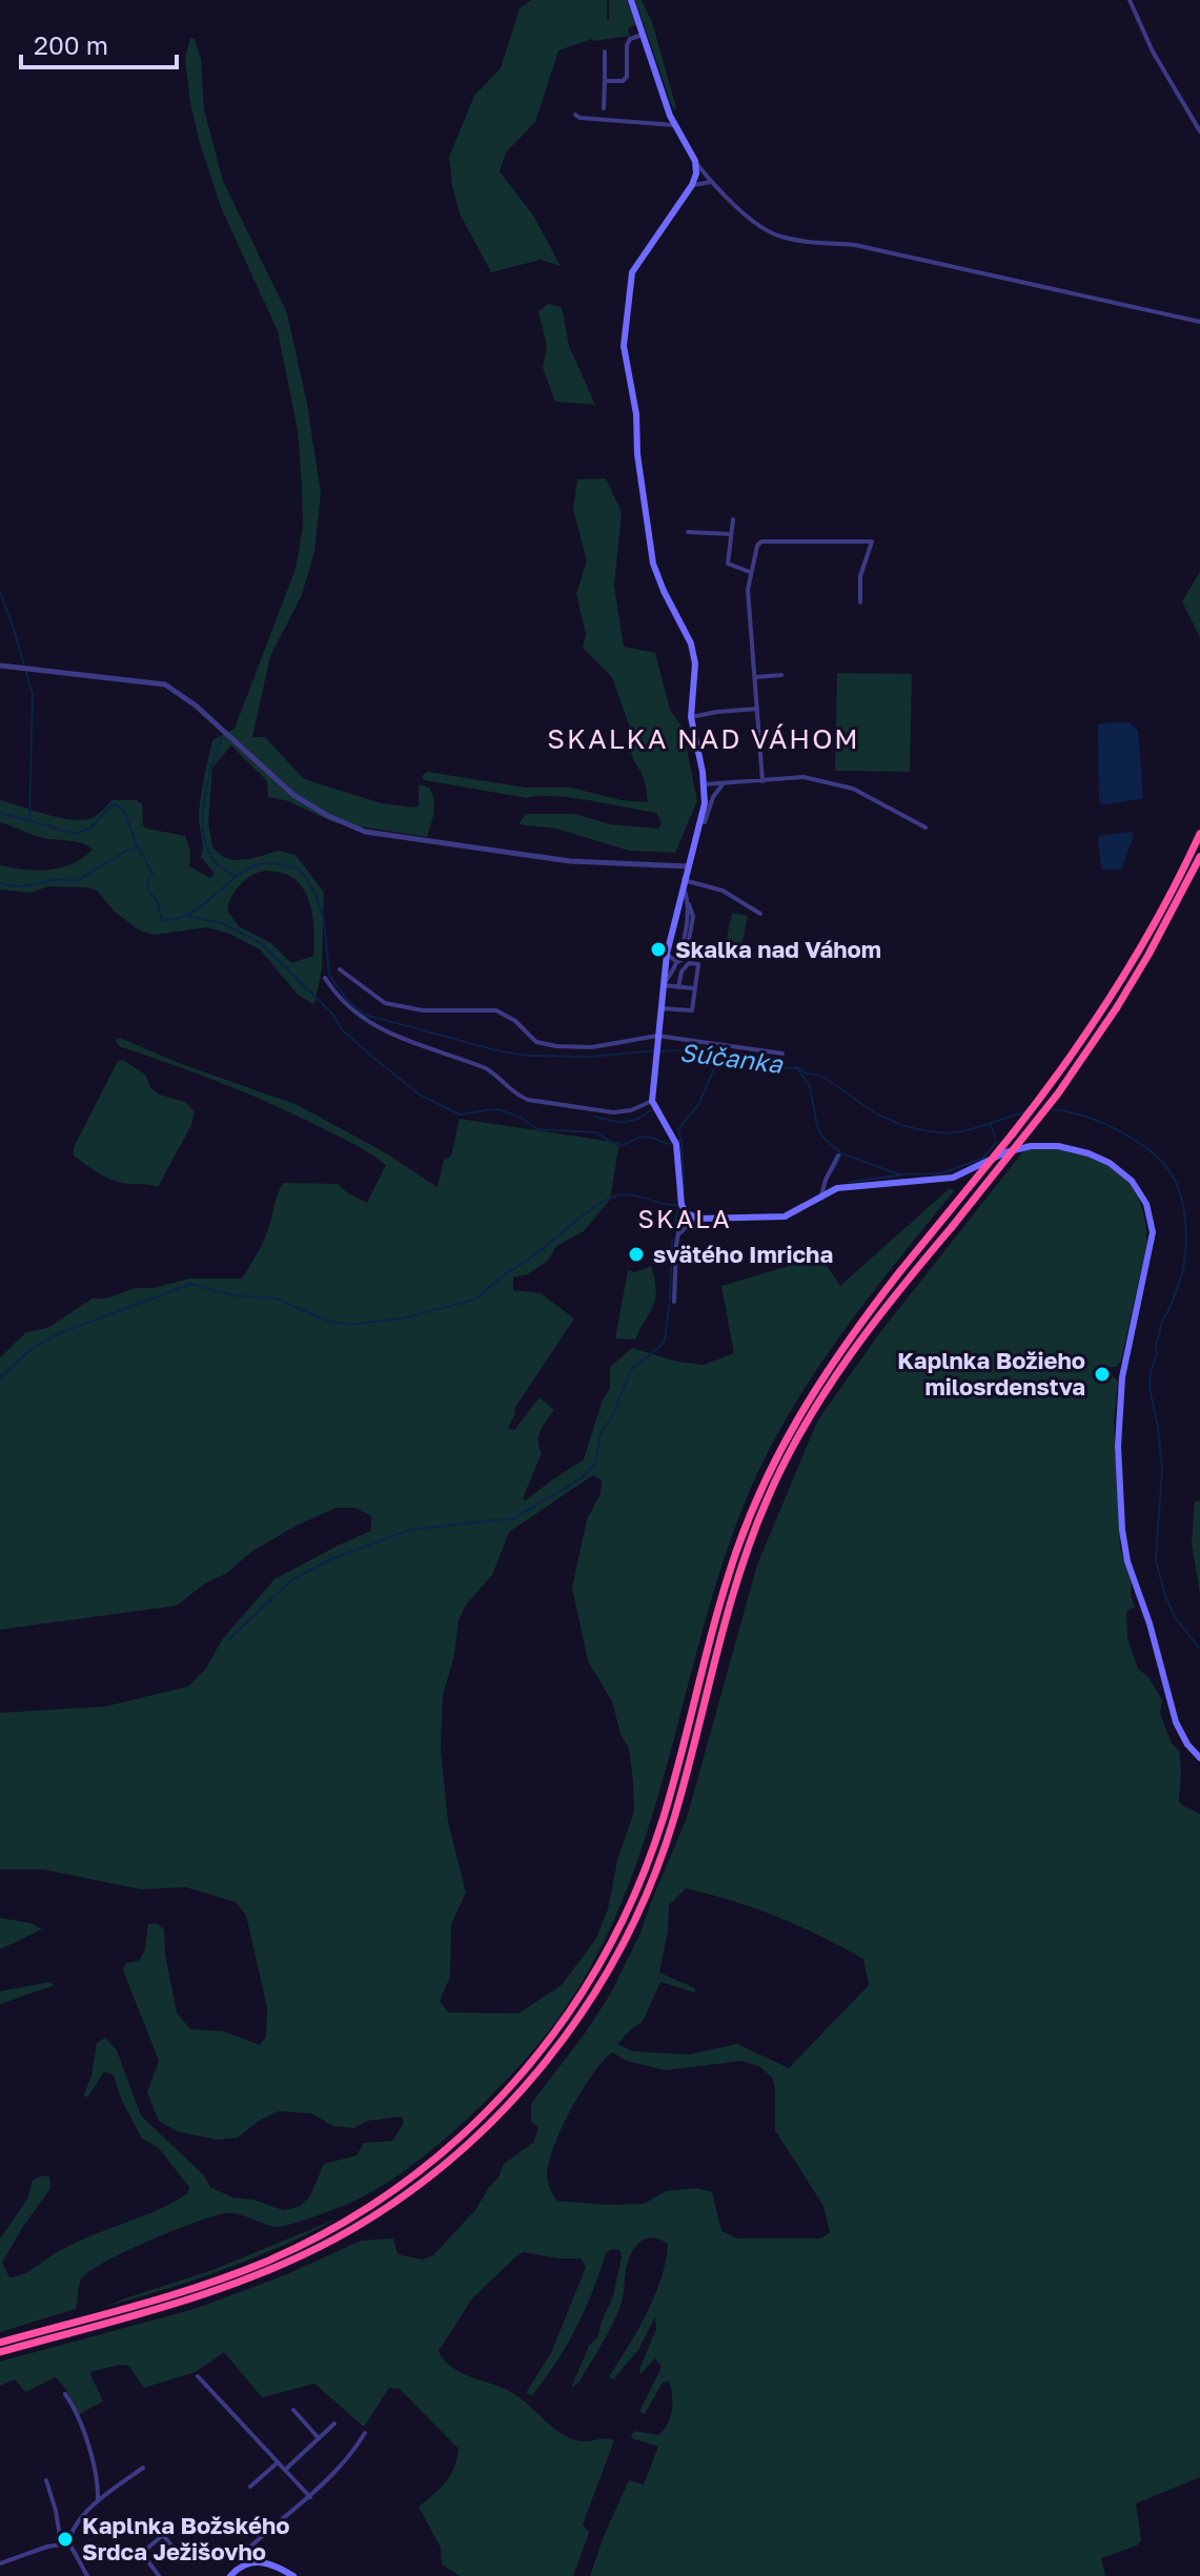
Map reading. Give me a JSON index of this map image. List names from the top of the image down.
{
  "districts": ["SKALKA NAD VÁHOM", "SKALA"],
  "water": ["Súčanka"],
  "places": [
    "Skalka nad Váhom",
    "svätého Imricha",
    "Kaplnka Božieho milosrdenstva",
    "Kaplnka Božského Srdca Ježišovho"
  ],
  "scale_bar": "200 m"
}
